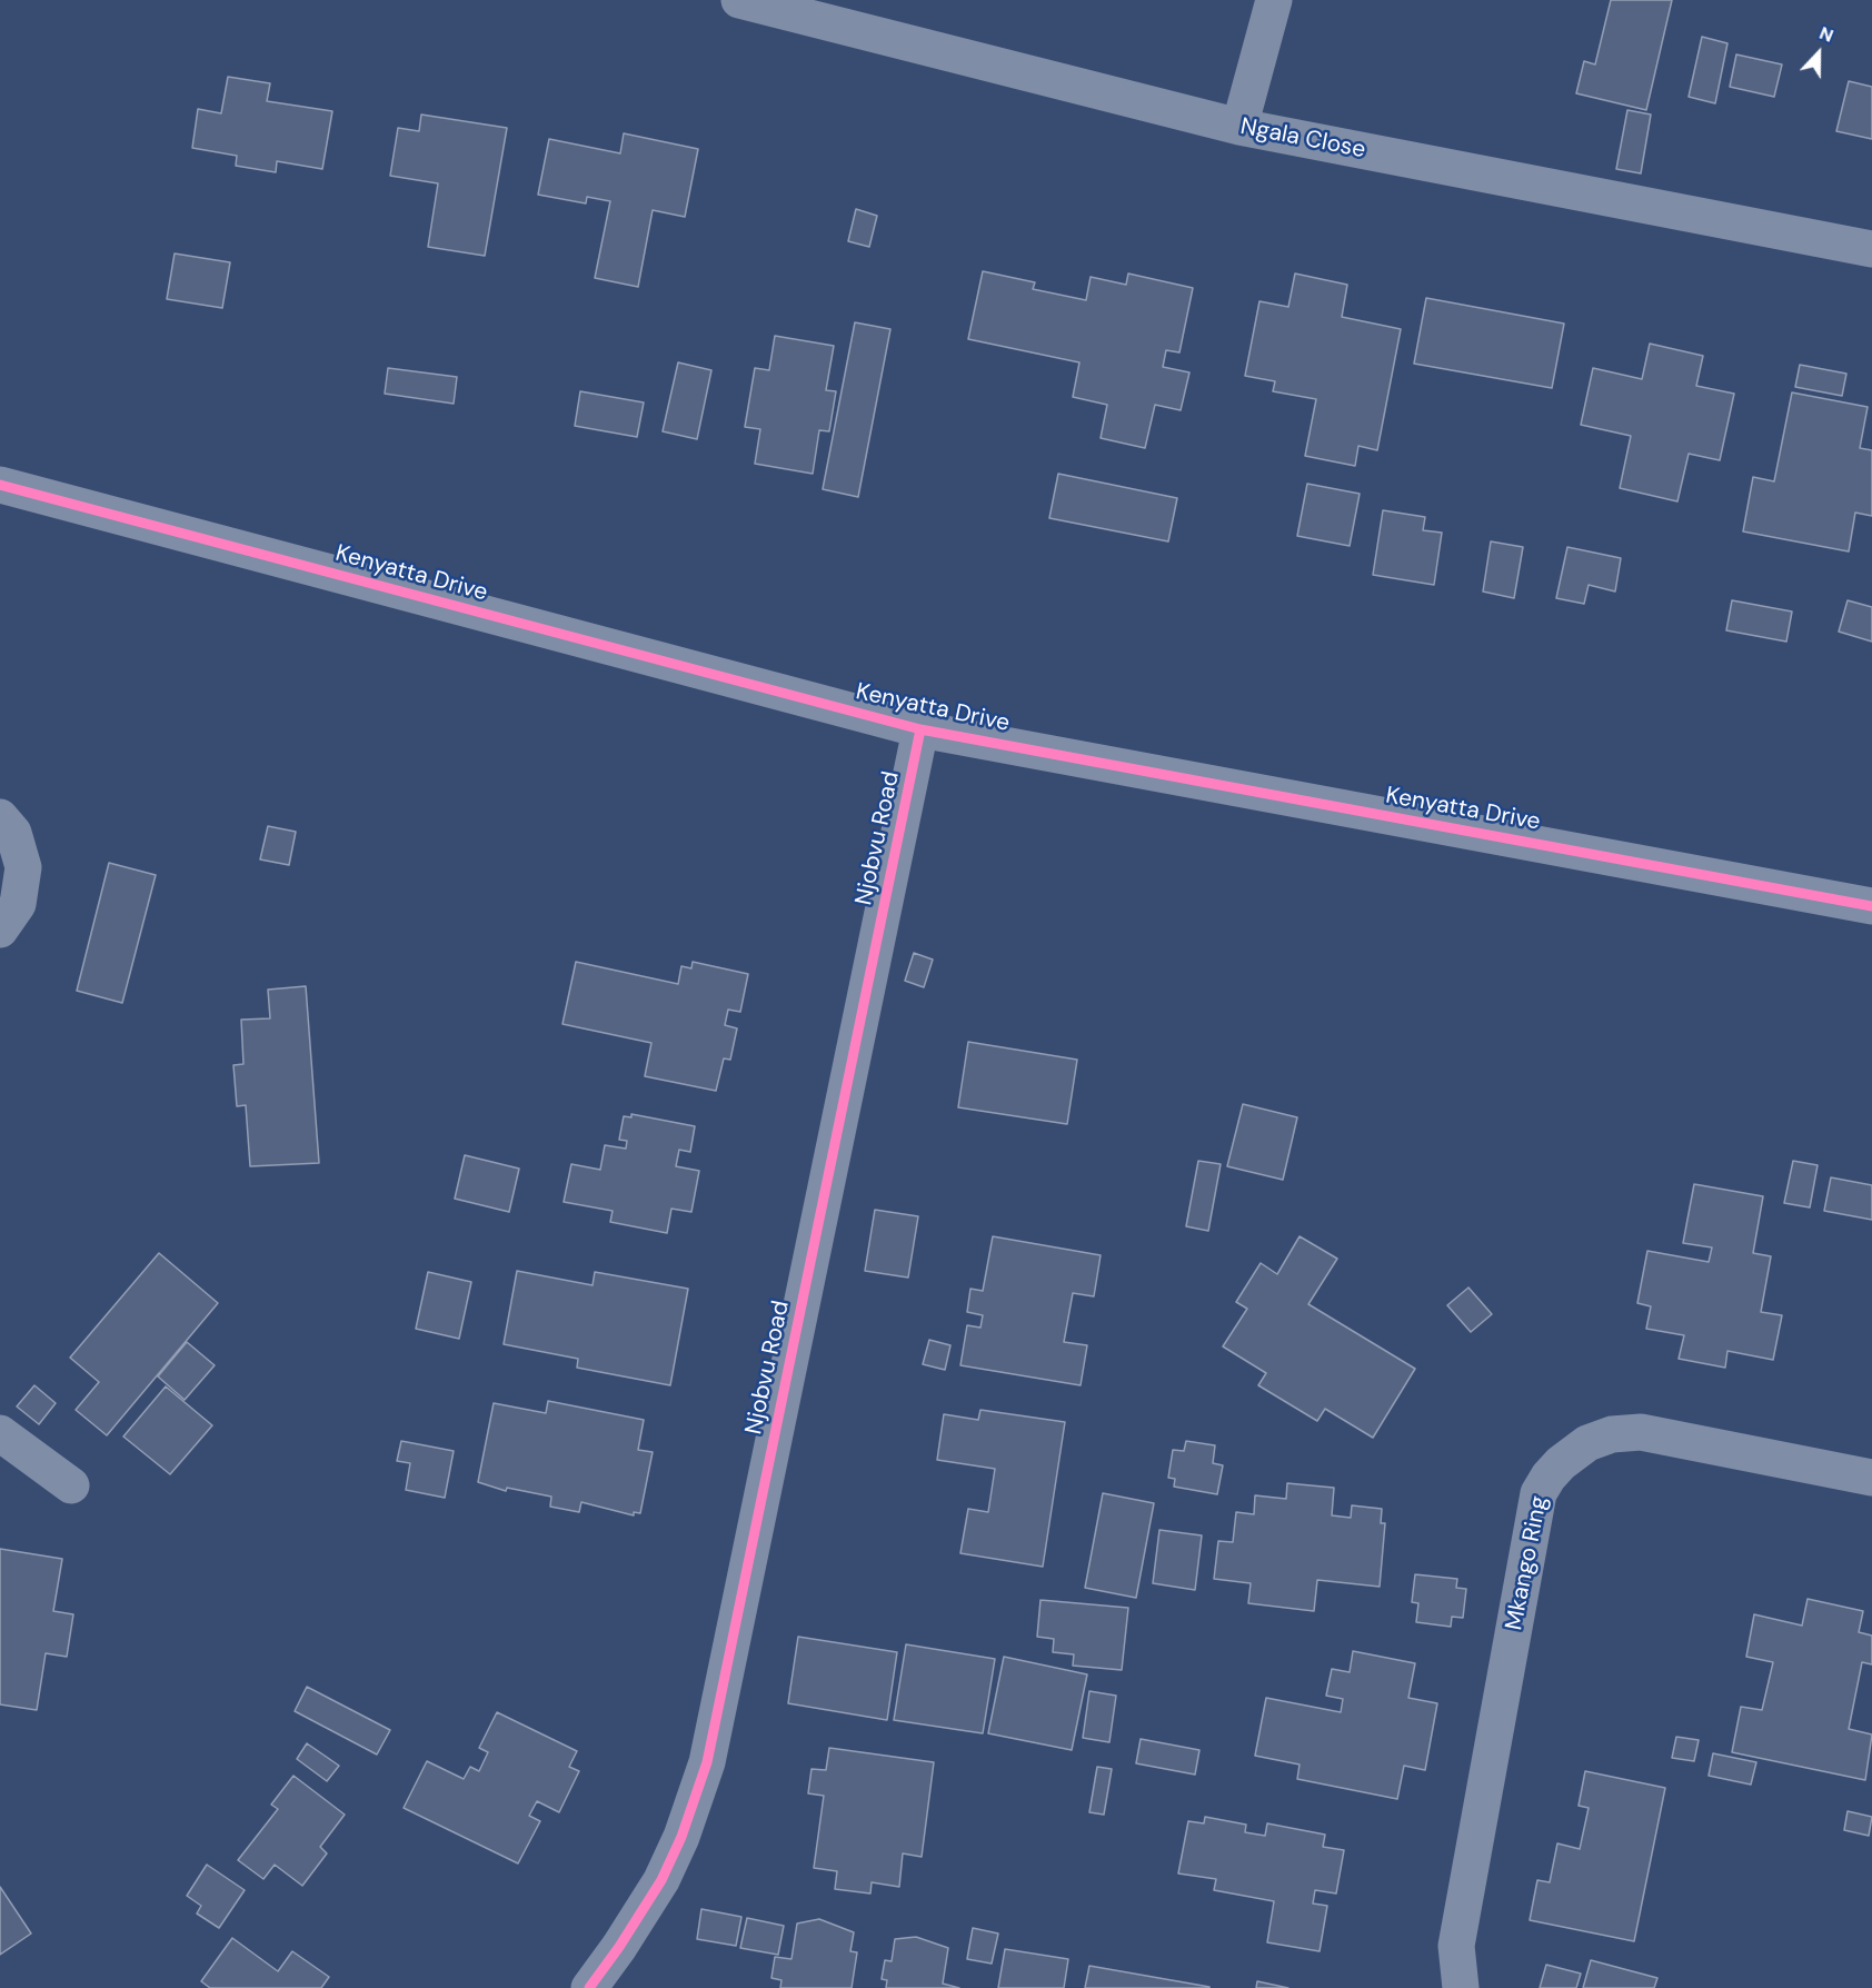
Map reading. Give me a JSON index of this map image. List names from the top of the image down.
{
  "streets": {
    "street": [
      "Ngala Close",
      "Kenyatta Drive",
      "Njobvu Road",
      "Mkango Ring"
    ]
  },
  "crossings": [
    ["Kenyatta Drive", "Njobvu Road"]
  ],
  "north": "top"
}
